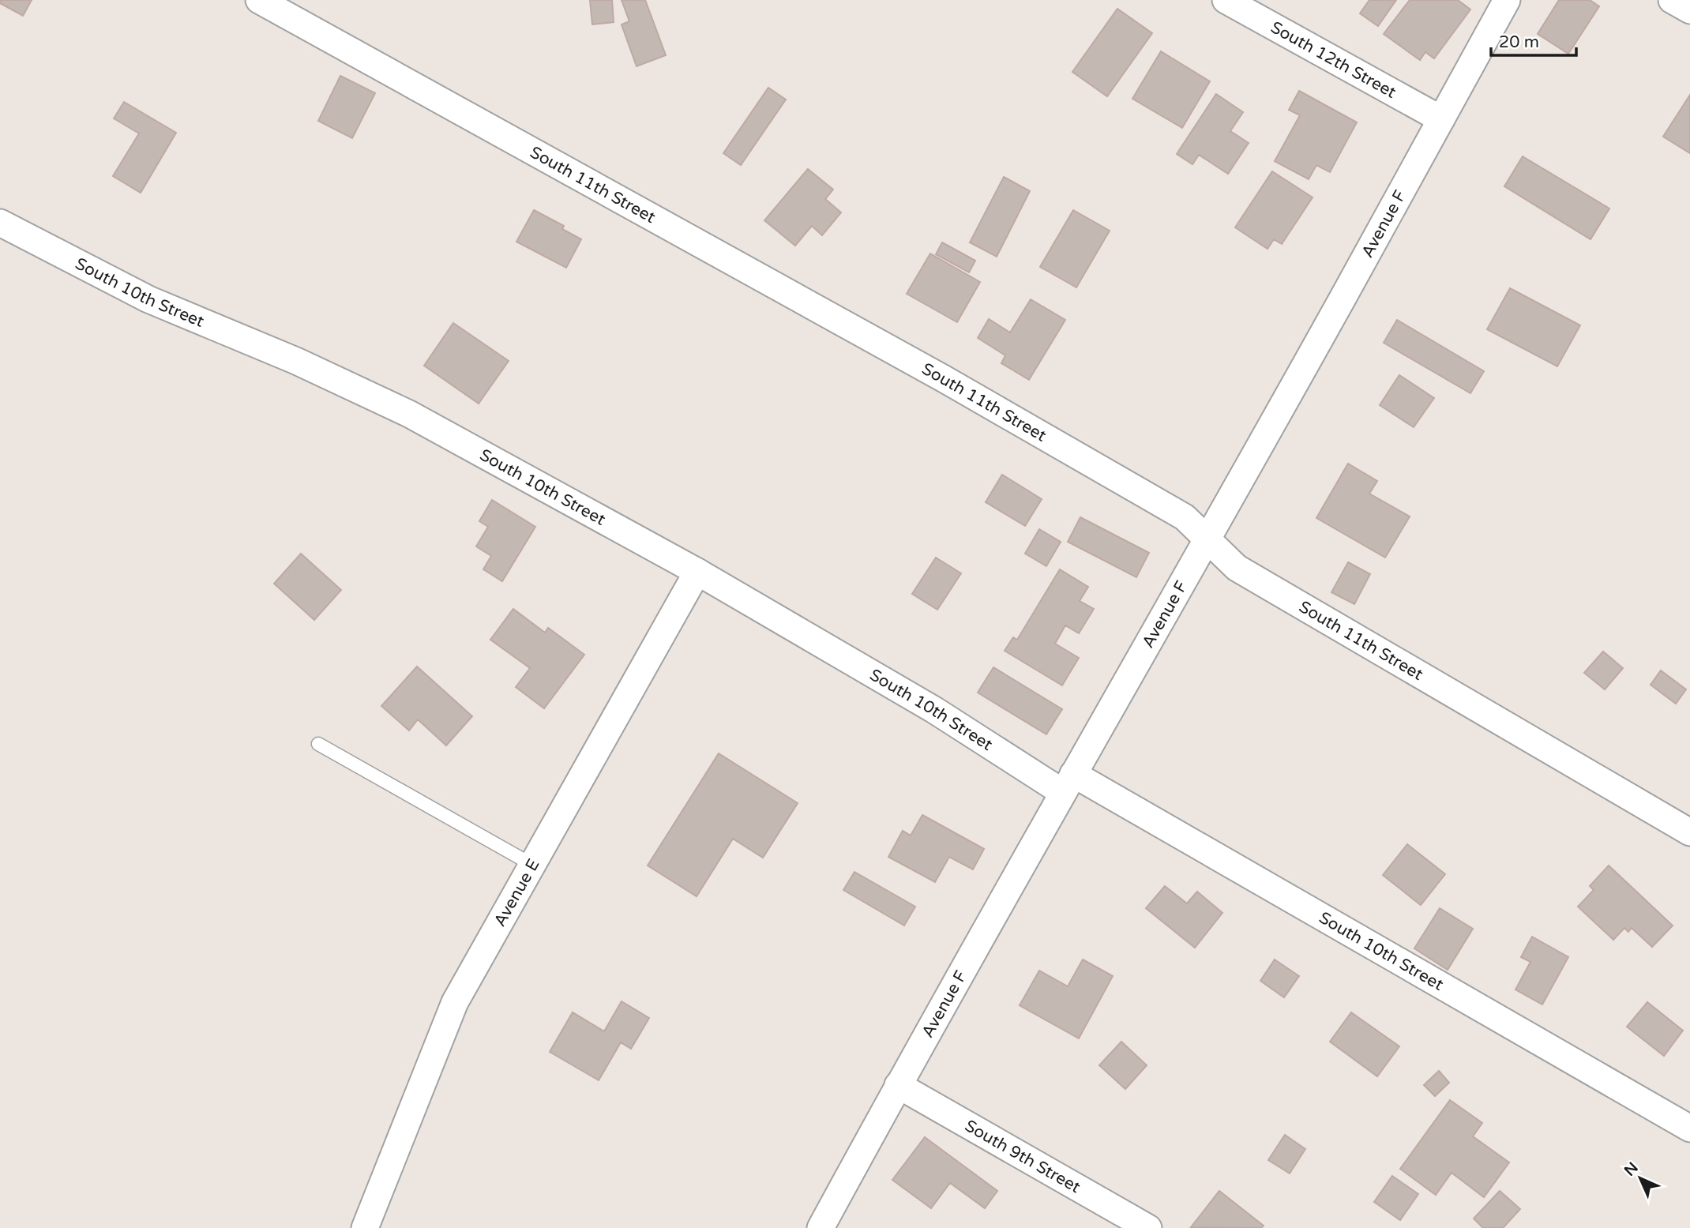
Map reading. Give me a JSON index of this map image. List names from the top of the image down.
{
  "streets": {
    "street": [
      "South 12th Street",
      "South 11th Street",
      "Avenue F",
      "South 10th Street",
      "Avenue E",
      "South 9th Street"
    ]
  },
  "crossings": [
    ["South 12th Street", "Avenue F"],
    ["South 11th Street", "Avenue F"],
    ["Avenue F", "South 10th Street"],
    ["Avenue F", "South 9th Street"],
    ["South 10th Street", "Avenue E"]
  ],
  "scale_bar": "20 m",
  "north": "top left"
}
